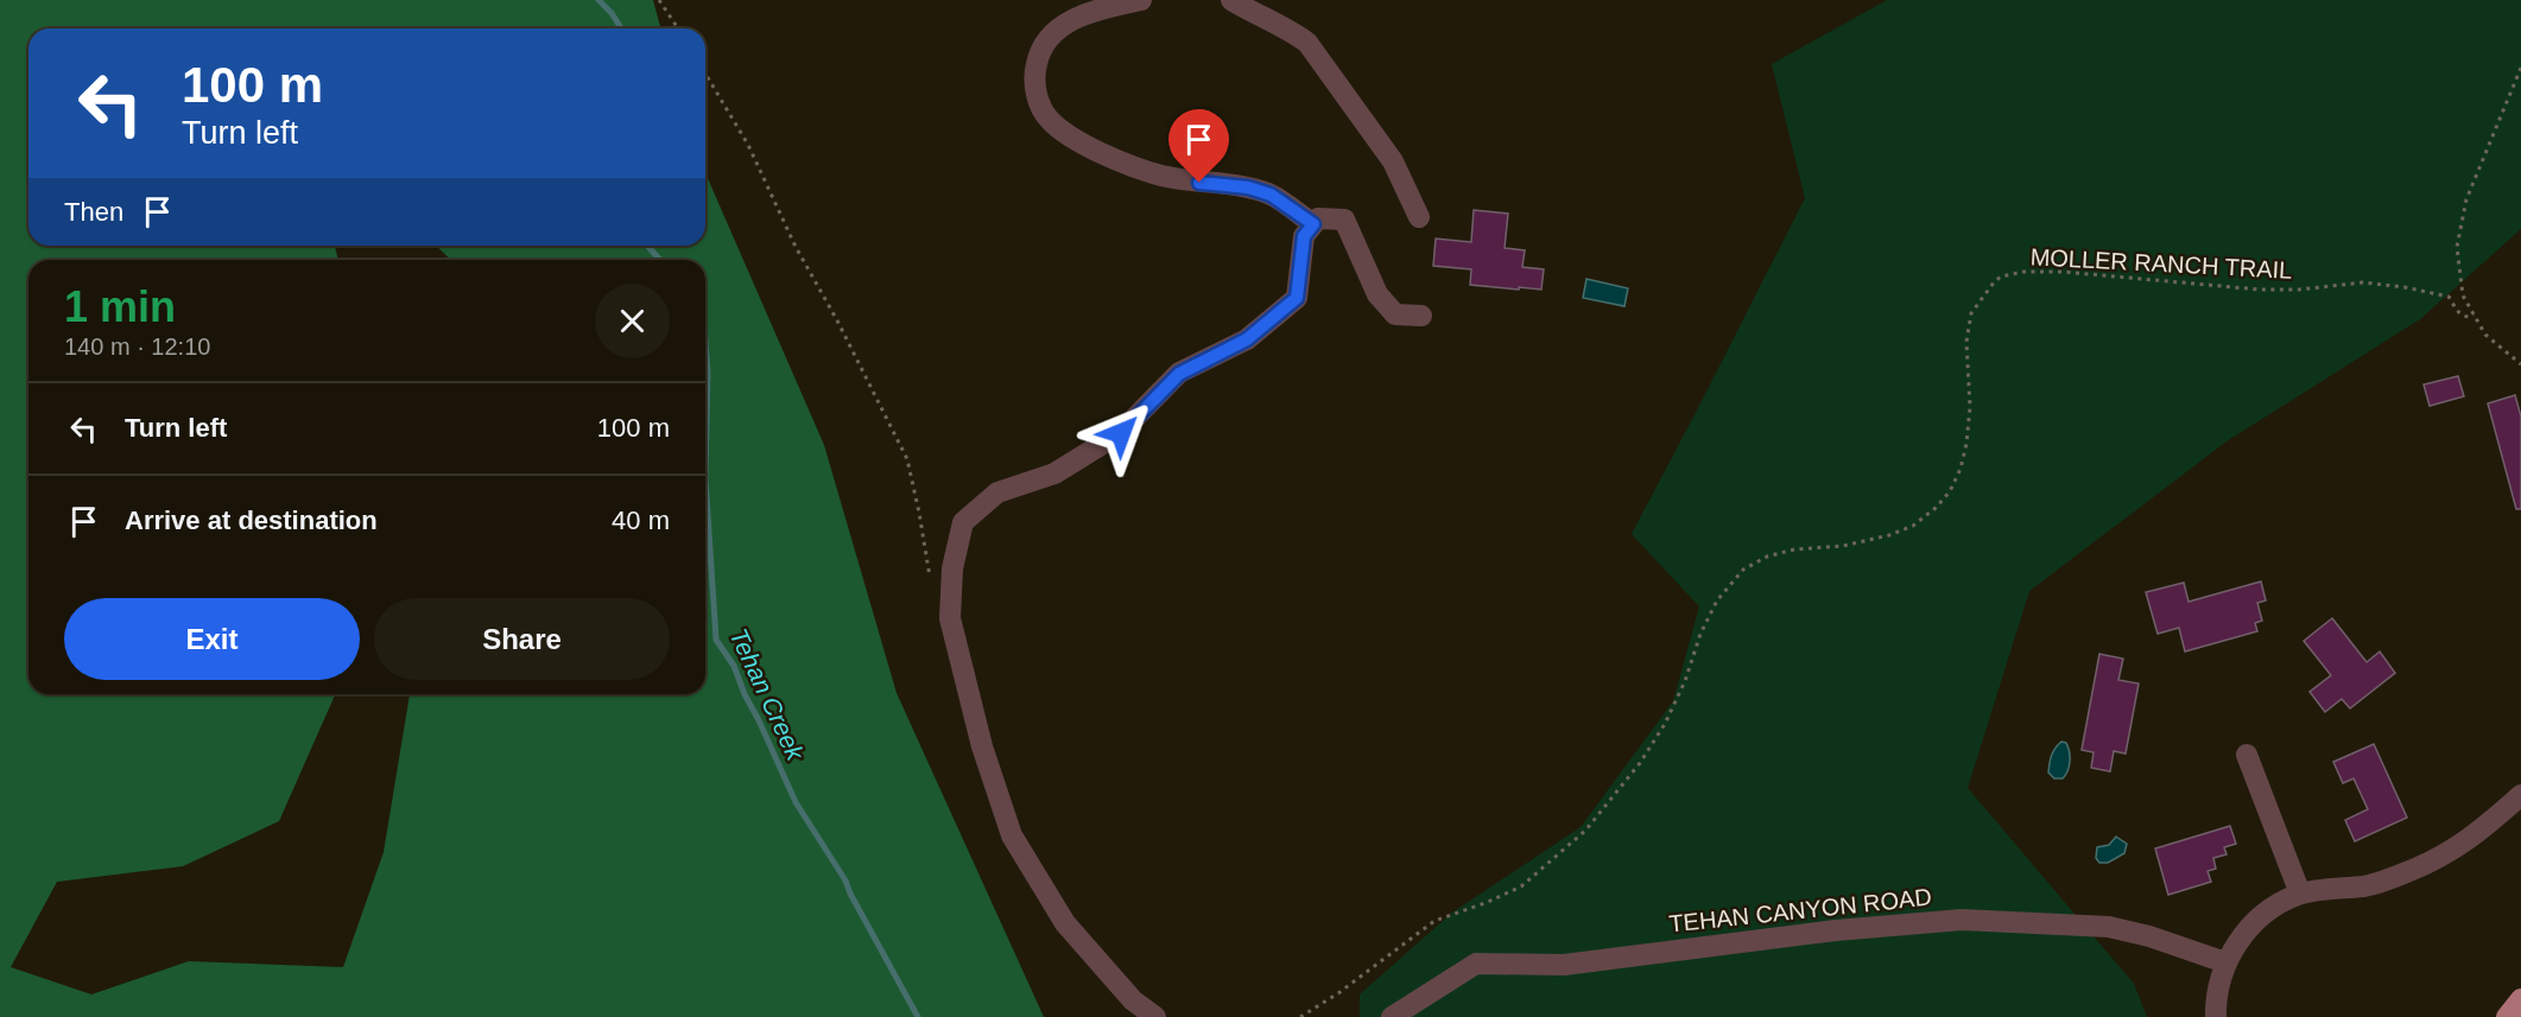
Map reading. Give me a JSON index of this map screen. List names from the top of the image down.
{
  "streets": {
    "street": ["TEHAN CANYON ROAD"],
    "path": ["MOLLER RANCH TRAIL"]
  },
  "water": ["Tehan Creek"],
  "page": {
    "turn": ["100 m", "Turn left"],
    "then": "Then",
    "heading": ["1 min", "140 m · 12:10"],
    "list": [
      {
        "name": "Turn left",
        "value": "100 m"
      },
      {
        "name": "Arrive at destination",
        "value": "40 m"
      }
    ],
    "buttons": ["Exit", "Share"]
  }
}
